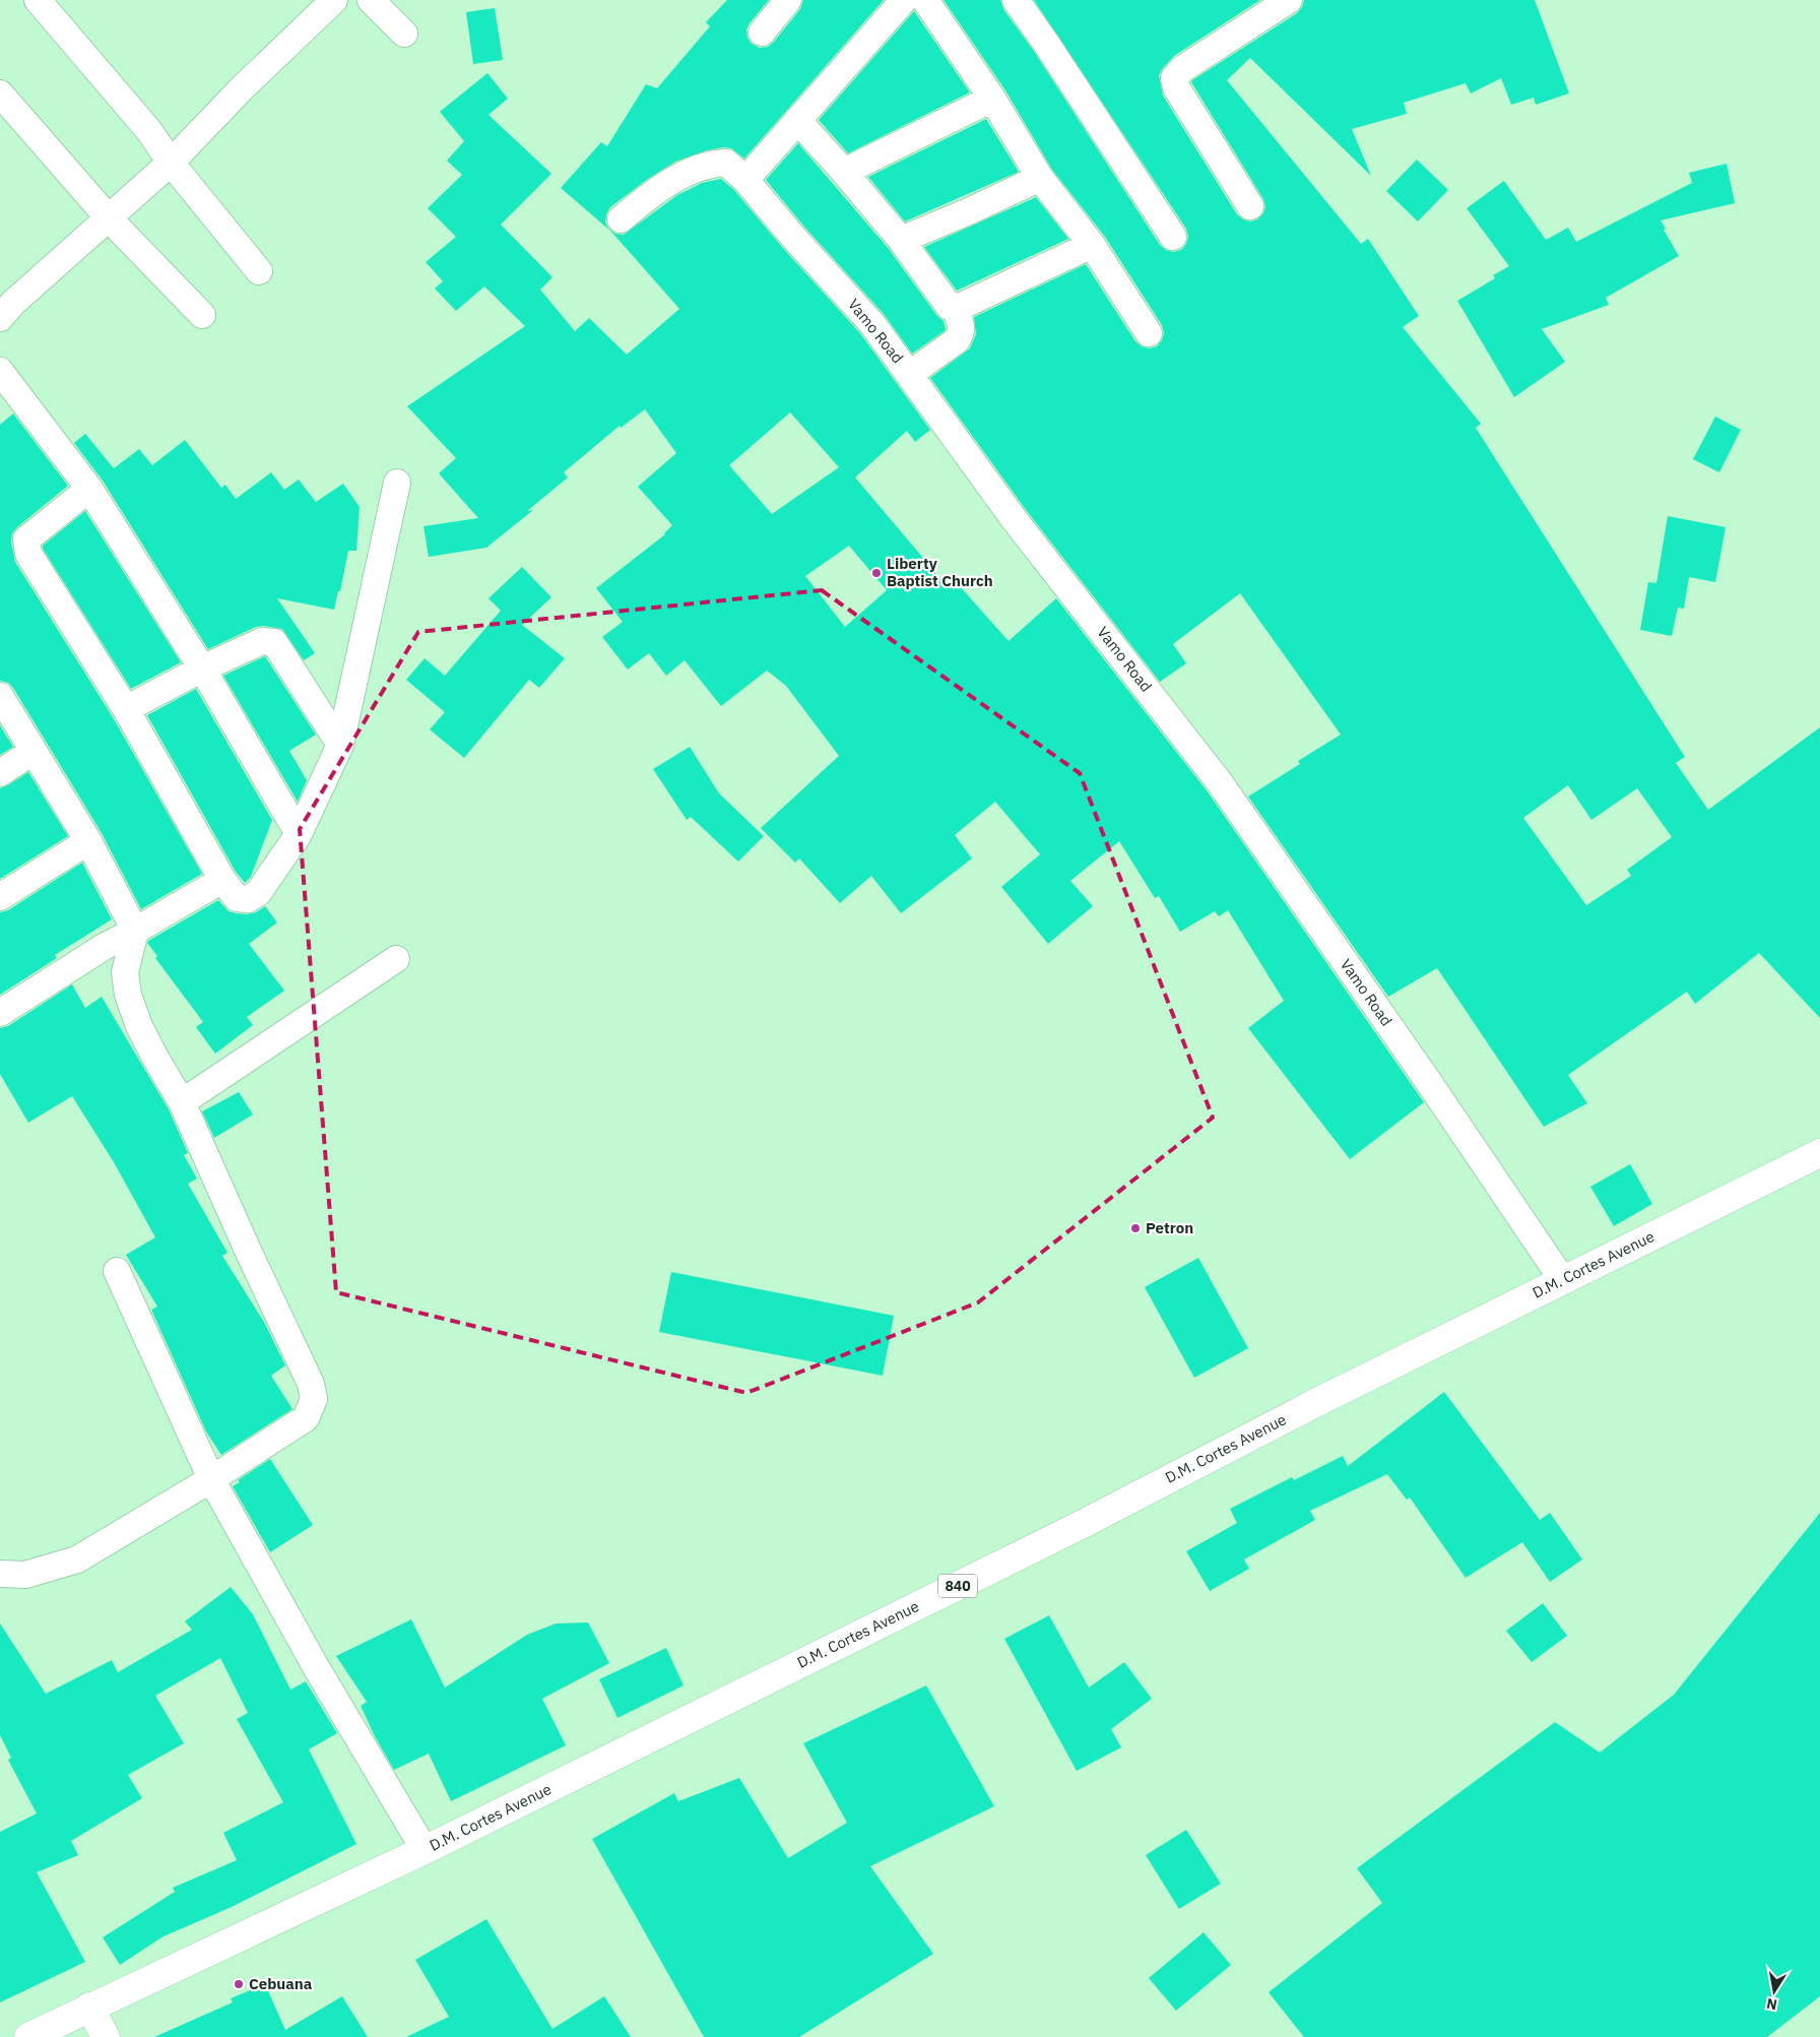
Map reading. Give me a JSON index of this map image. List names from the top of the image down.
{
  "streets": {
    "main road": ["D.M. Cortes Avenue", "840"],
    "street": ["Vamo Road"]
  },
  "crossings": [
    ["Vamo Road", "D.M. Cortes Avenue"]
  ],
  "places": ["Liberty Baptist Church", "Petron", "Cebuana"],
  "north": "bottom"
}
